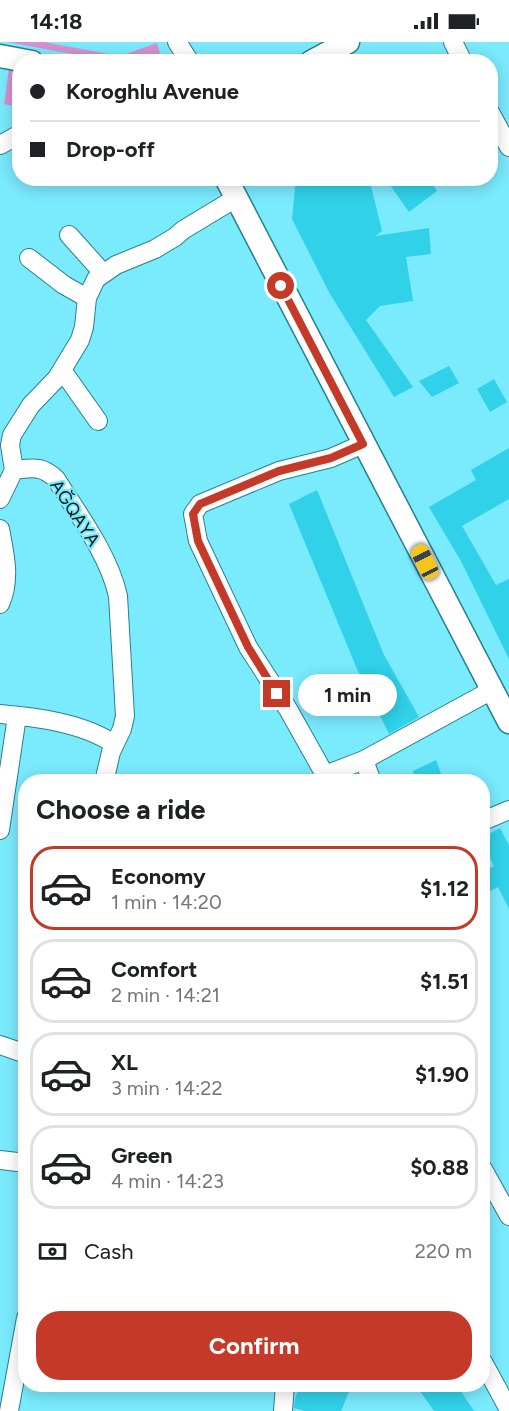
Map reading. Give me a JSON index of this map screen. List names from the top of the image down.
{
  "streets": {
    "street": ["AĞQAYA"]
  },
  "page": {
    "status": "14:18",
    "banner": ["Koroghlu Avenue", "Drop-off"],
    "bubble": "1 min",
    "heading": "Choose a ride",
    "list": [
      {
        "name": "Economy",
        "note": "1 min · 14:20",
        "value": "$1.12"
      },
      {
        "name": "Comfort",
        "note": "2 min · 14:21",
        "value": "$1.51"
      },
      {
        "name": "XL",
        "note": "3 min · 14:22",
        "value": "$1.90"
      },
      {
        "name": "Green",
        "note": "4 min · 14:23",
        "value": "$0.88"
      }
    ],
    "pay": ["Cash", "220 m"],
    "buttons": "Confirm"
  }
}
